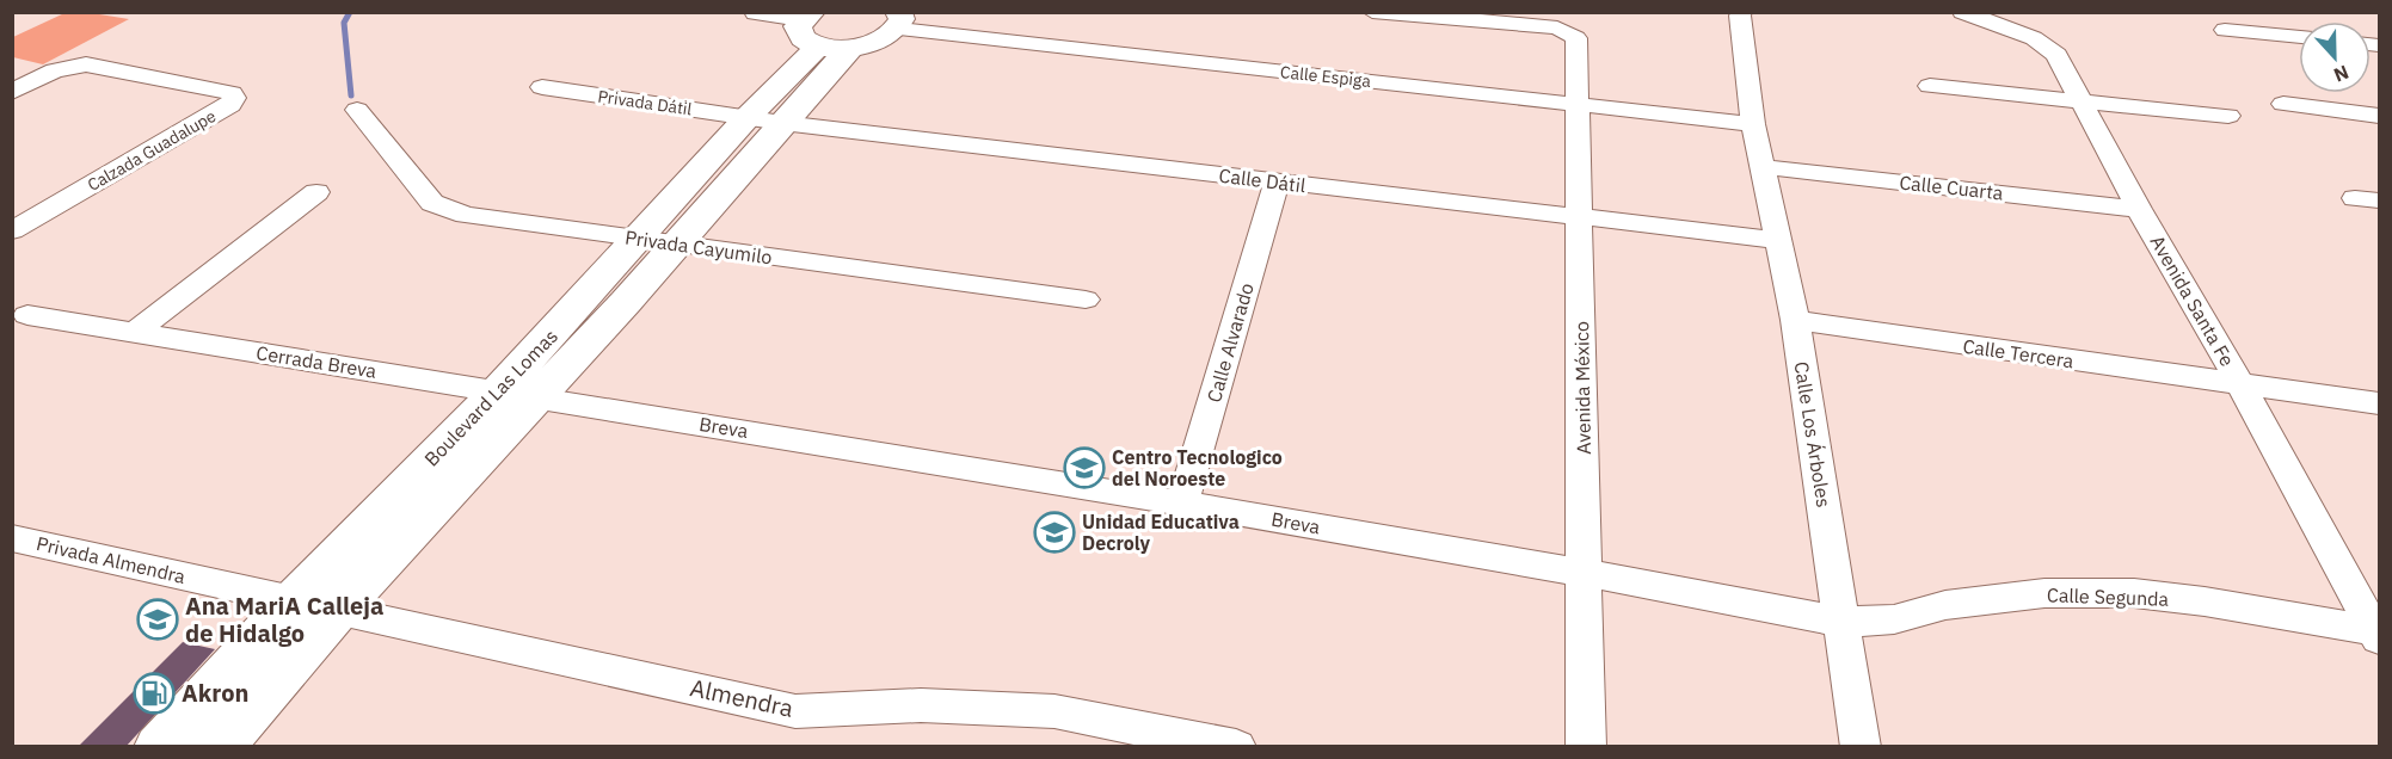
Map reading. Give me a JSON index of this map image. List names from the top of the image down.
{
  "streets": {
    "main road": ["Boulevard Las Lomas"],
    "street": [
      "Calle Espiga",
      "Privada Dátil",
      "Calzada Guadalupe",
      "Calle Dátil",
      "Calle Cuarta",
      "Privada Cayumilo",
      "Avenida Santa Fe",
      "Calle Alvarado",
      "Calle Tercera",
      "Cerrada Breva",
      "Avenida México",
      "Breva",
      "Calle Los Árboles",
      "Privada Almendra",
      "Calle Segunda",
      "Almendra"
    ]
  },
  "crossings": [
    ["Calle Espiga", "Avenida México"],
    ["Calle Espiga", "Calle Los Árboles"],
    ["Privada Dátil", "Calle Dátil"],
    ["Privada Dátil", "Boulevard Las Lomas"],
    ["Calle Dátil", "Calle Alvarado"],
    ["Calle Dátil", "Avenida México"],
    ["Calle Dátil", "Boulevard Las Lomas"],
    ["Calle Dátil", "Calle Los Árboles"],
    ["Calle Cuarta", "Avenida Santa Fe"],
    ["Calle Cuarta", "Calle Los Árboles"],
    ["Privada Cayumilo", "Boulevard Las Lomas"],
    ["Avenida Santa Fe", "Calle Tercera"],
    ["Avenida Santa Fe", "Calle Segunda"],
    ["Calle Alvarado", "Breva"],
    ["Calle Tercera", "Calle Los Árboles"],
    ["Cerrada Breva", "Boulevard Las Lomas"],
    ["Cerrada Breva", "Breva"],
    ["Avenida México", "Breva"],
    ["Boulevard Las Lomas", "Breva"],
    ["Boulevard Las Lomas", "Privada Almendra"],
    ["Boulevard Las Lomas", "Almendra"],
    ["Breva", "Calle Los Árboles"],
    ["Breva", "Calle Segunda"],
    ["Calle Los Árboles", "Calle Segunda"],
    ["Privada Almendra", "Almendra"]
  ],
  "places": {
    "school or university": ["Centro Tecnologico del Noroeste", "Unidad Educativa Decroly", "Ana MariA Calleja de Hidalgo"],
    "fuel station": ["Akron"]
  },
  "north": "bottom"
}
